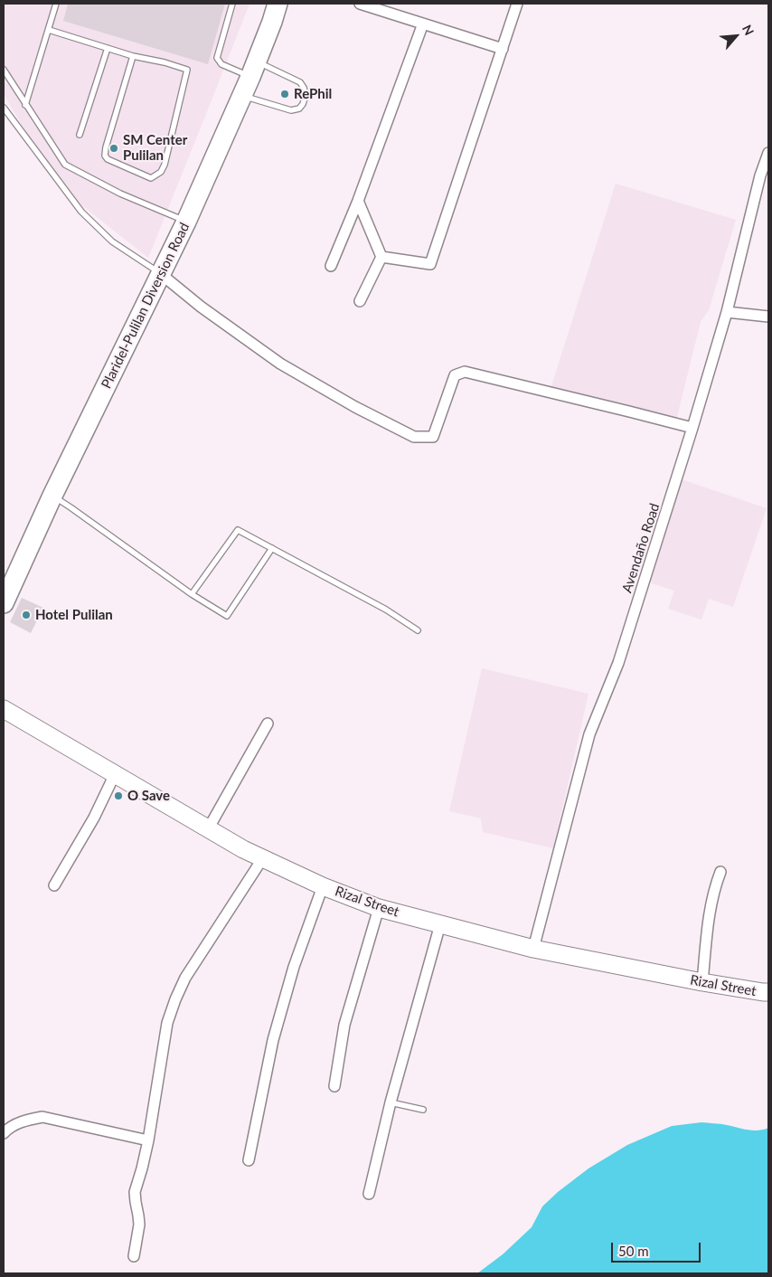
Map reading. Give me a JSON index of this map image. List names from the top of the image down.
{
  "streets": {
    "highway": ["Plaridel-Pulilan Diversion Road"],
    "main road": ["Rizal Street"],
    "street": ["Avendaño Road"]
  },
  "crossings": [
    ["Avendaño Road", "Rizal Street"]
  ],
  "places": [
    "RePhil",
    "SM Center Pulilan",
    "Hotel Pulilan",
    "O Save"
  ],
  "scale_bar": "50 m",
  "north": "top right"
}
